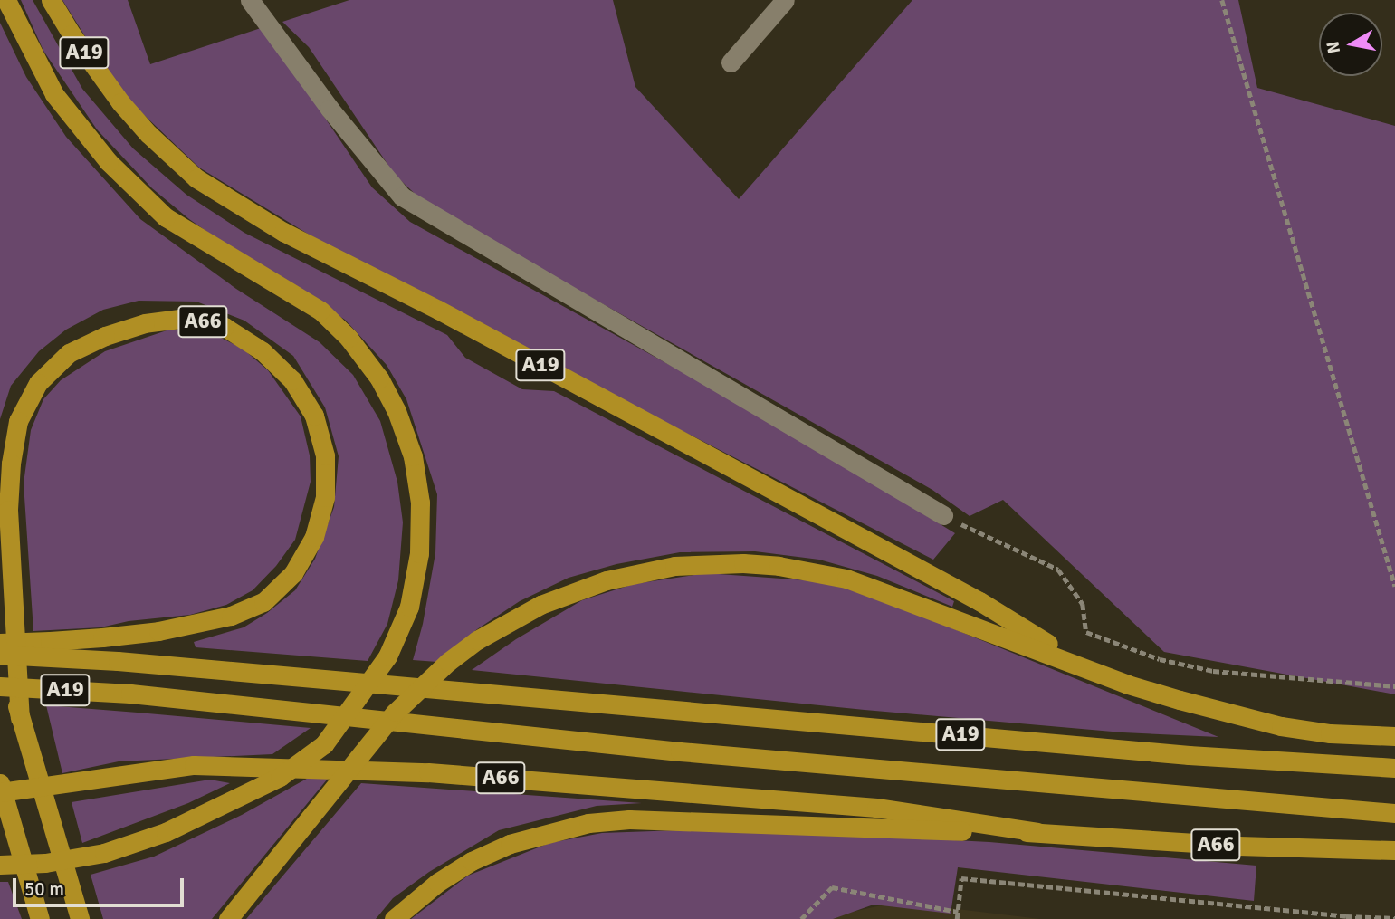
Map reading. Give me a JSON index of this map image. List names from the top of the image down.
{
  "streets": {
    "highway": ["A19", "A66"]
  },
  "scale_bar": "50 m",
  "north": "left"
}
